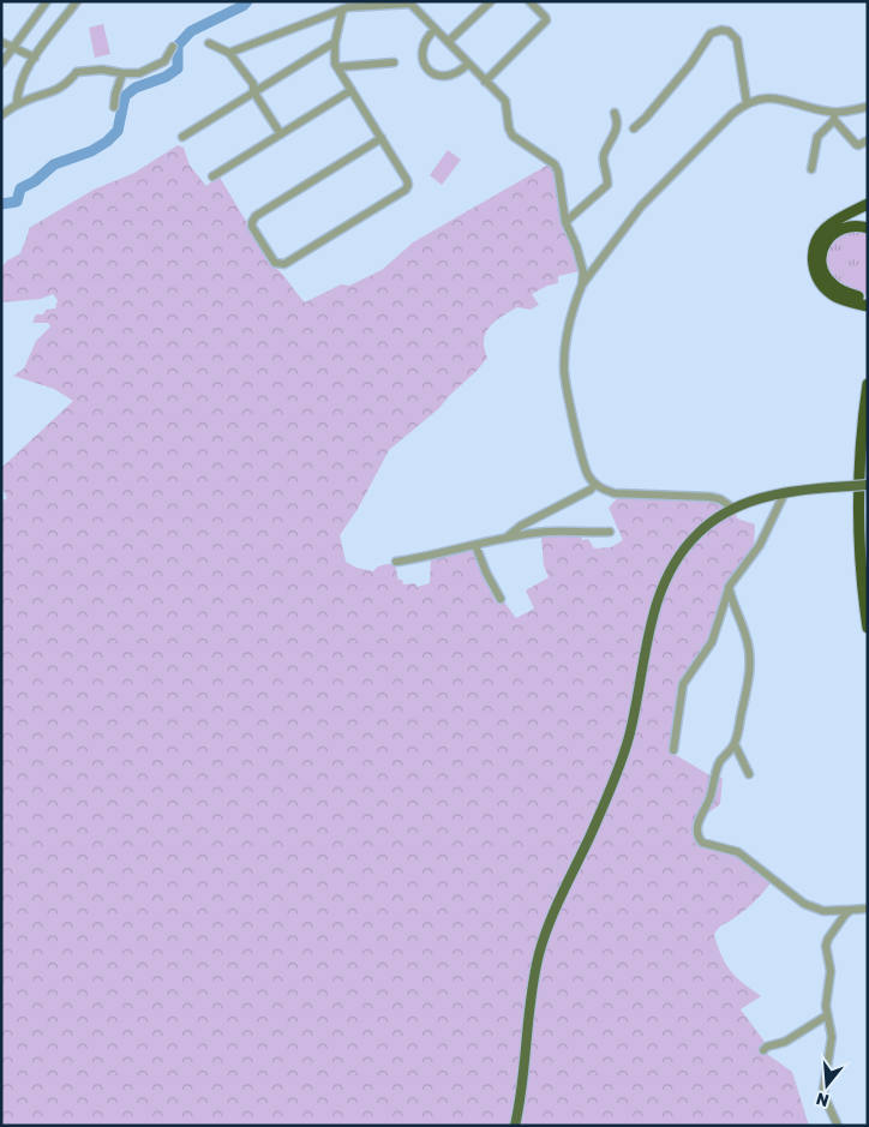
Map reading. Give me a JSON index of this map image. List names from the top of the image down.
{
  "north": "bottom"
}
